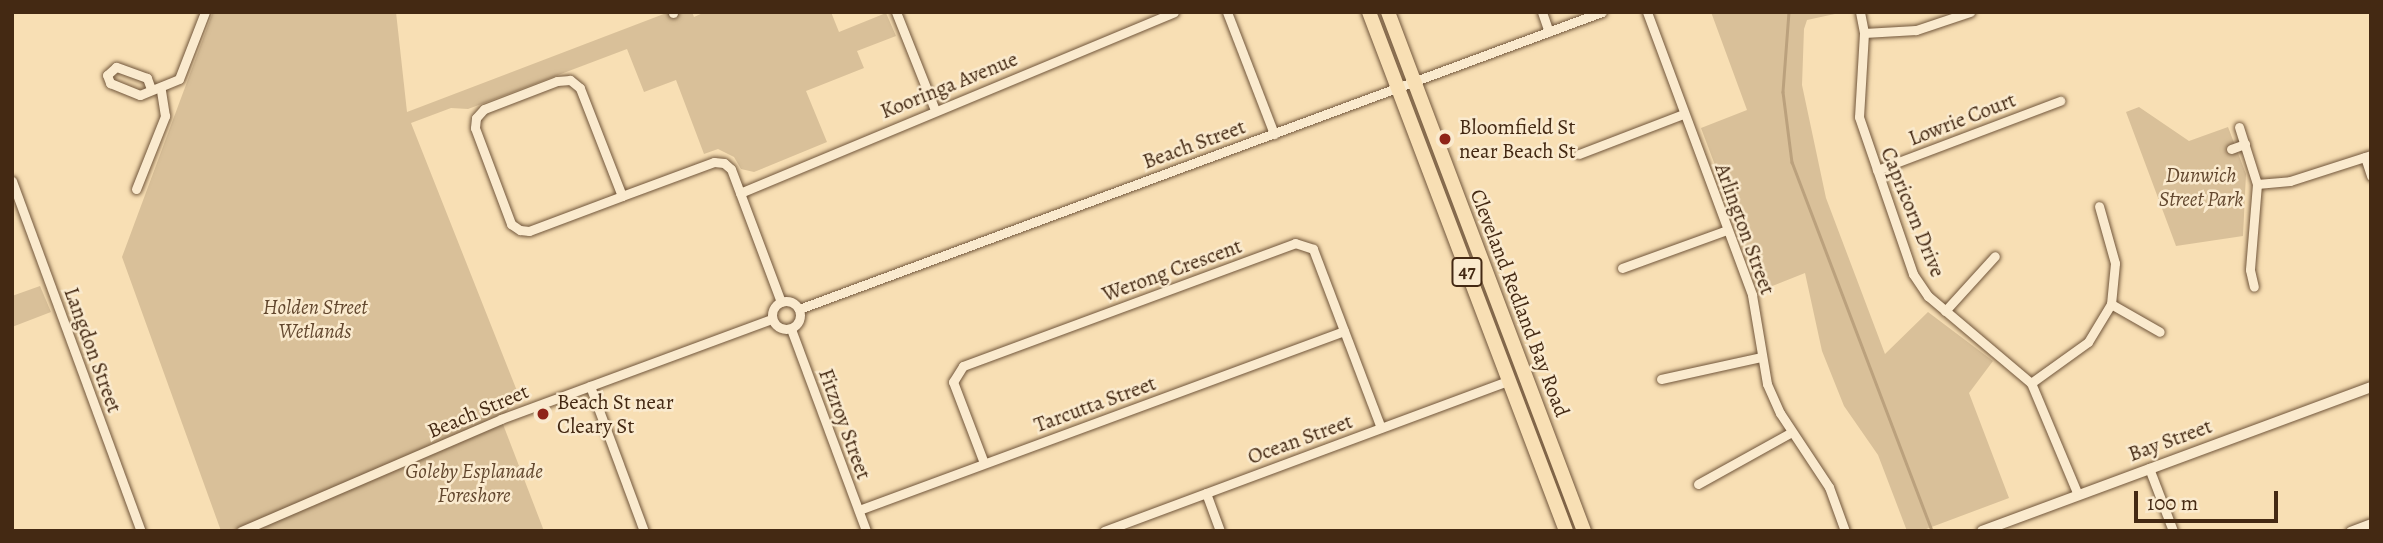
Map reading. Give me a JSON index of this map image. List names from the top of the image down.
{
  "streets": {
    "highway": ["47", "Cleveland Redland Bay Road"],
    "street": [
      "Kooringa Avenue",
      "Lowrie Court",
      "Beach Street",
      "Capricorn Drive",
      "Arlington Street",
      "Werong Crescent",
      "Langdon Street",
      "Tarcutta Street",
      "Fitzroy Street",
      "Ocean Street",
      "Bay Street"
    ]
  },
  "crossings": [
    ["Lowrie Court", "Capricorn Drive"],
    ["Beach Street", "Cleveland Redland Bay Road"],
    ["Beach Street", "Fitzroy Street"],
    ["Capricorn Drive", "Bay Street"],
    ["Werong Crescent", "Tarcutta Street"],
    ["Werong Crescent", "Ocean Street"],
    ["Cleveland Redland Bay Road", "Ocean Street"],
    ["Tarcutta Street", "Fitzroy Street"]
  ],
  "parks": ["Dunwich Street Park", "Holden Street Wetlands", "Goleby Esplanade Foreshore"],
  "places": ["Bloomfield St near Beach St", "Beach St near Cleary St"],
  "scale_bar": "100 m"
}
